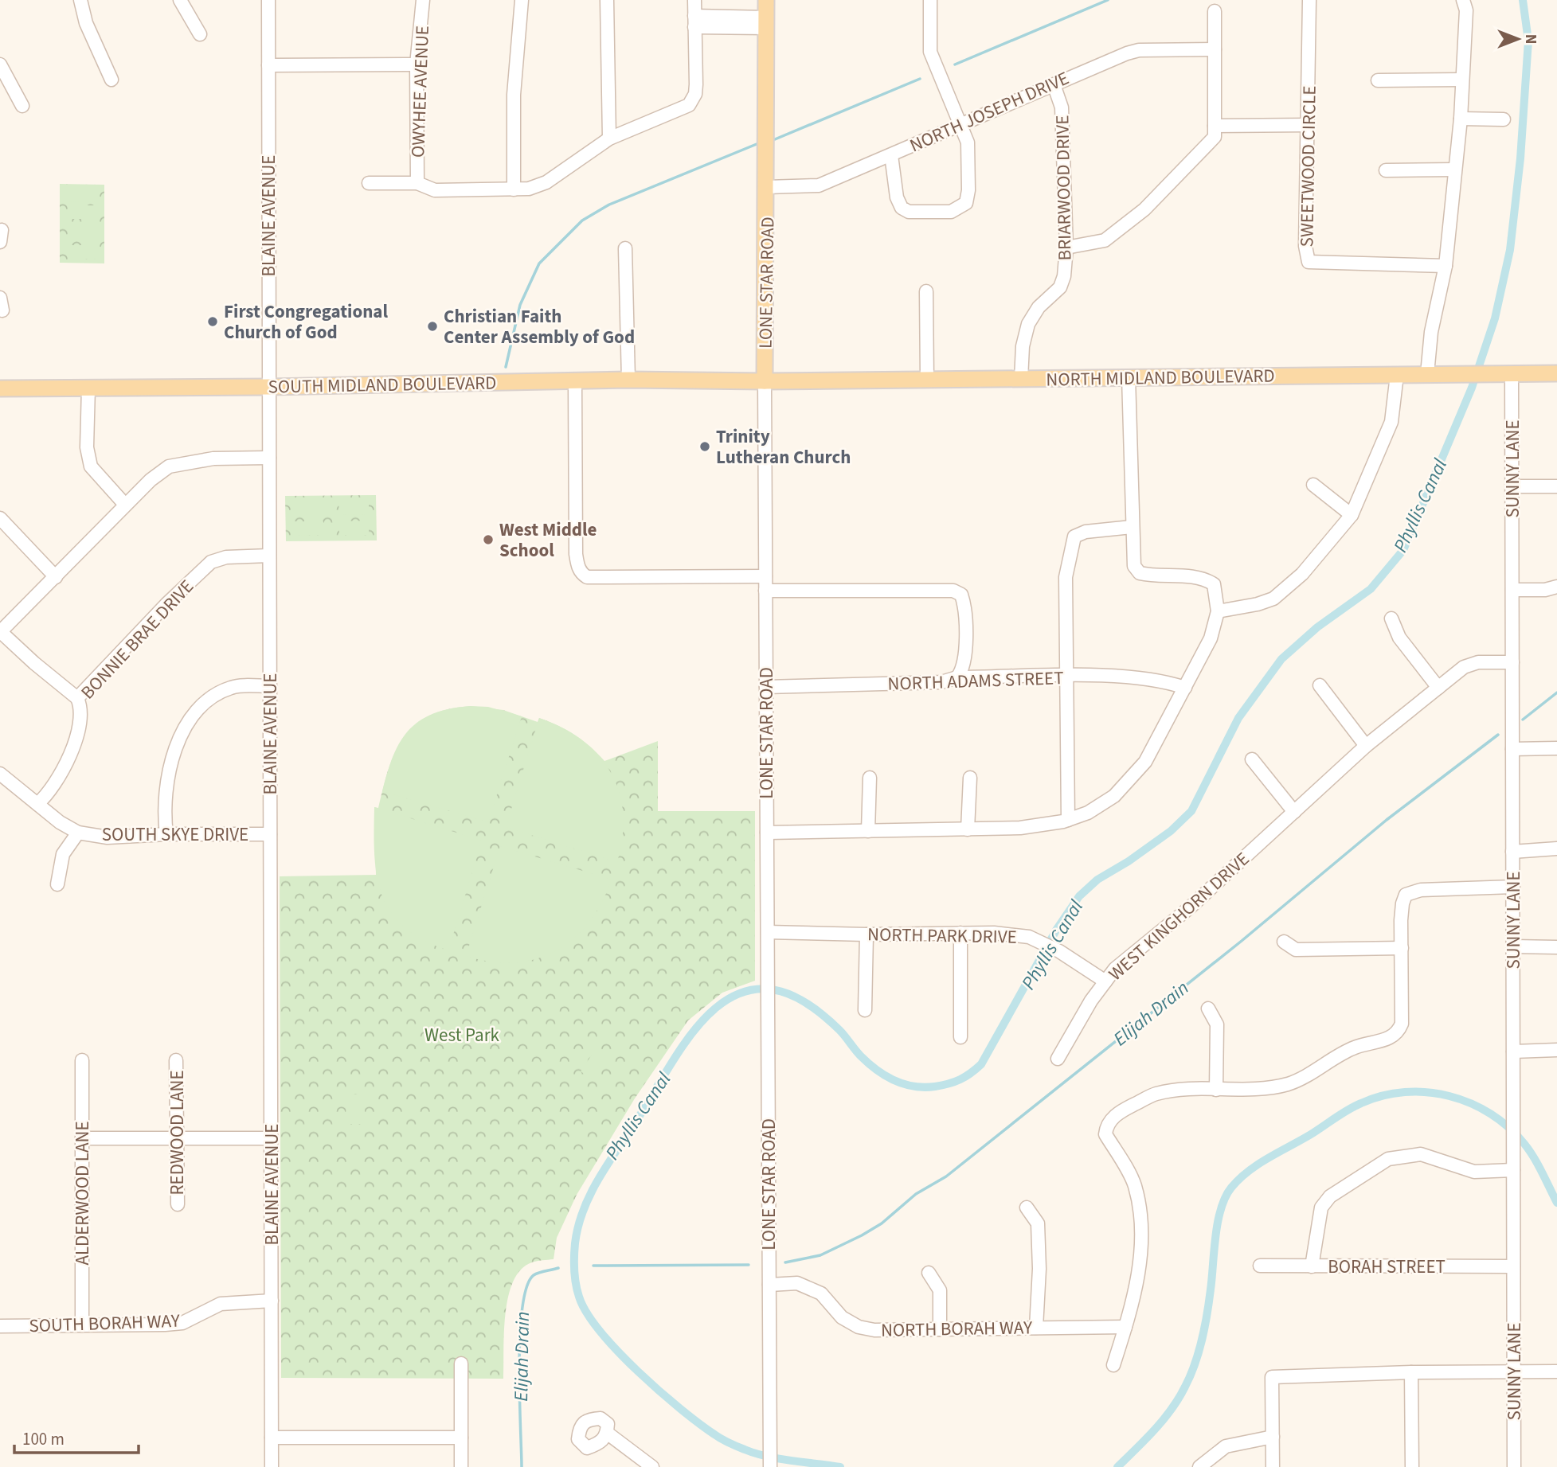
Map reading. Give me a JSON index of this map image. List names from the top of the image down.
{
  "streets": {
    "main road": ["LONE STAR ROAD", "NORTH MIDLAND BOULEVARD", "SOUTH MIDLAND BOULEVARD"],
    "street": [
      "OWYHEE AVENUE",
      "NORTH JOSEPH DRIVE",
      "SWEETWOOD CIRCLE",
      "BRIARWOOD DRIVE",
      "BLAINE AVENUE",
      "SUNNY LANE",
      "BONNIE BRAE DRIVE",
      "NORTH ADAMS STREET",
      "SOUTH SKYE DRIVE",
      "WEST KINGHORN DRIVE",
      "NORTH PARK DRIVE",
      "REDWOOD LANE",
      "ALDERWOOD LANE",
      "BORAH STREET",
      "SOUTH BORAH WAY",
      "NORTH BORAH WAY"
    ]
  },
  "crossings": [
    ["NORTH JOSEPH DRIVE", "BRIARWOOD DRIVE"],
    ["NORTH JOSEPH DRIVE", "LONE STAR ROAD"],
    ["BRIARWOOD DRIVE", "NORTH MIDLAND BOULEVARD"],
    ["BLAINE AVENUE", "SOUTH MIDLAND BOULEVARD"],
    ["BLAINE AVENUE", "BONNIE BRAE DRIVE"],
    ["BLAINE AVENUE", "SOUTH SKYE DRIVE"],
    ["BLAINE AVENUE", "SOUTH BORAH WAY"],
    ["LONE STAR ROAD", "NORTH MIDLAND BOULEVARD"],
    ["LONE STAR ROAD", "SOUTH MIDLAND BOULEVARD"],
    ["LONE STAR ROAD", "NORTH ADAMS STREET"],
    ["LONE STAR ROAD", "NORTH PARK DRIVE"],
    ["LONE STAR ROAD", "NORTH BORAH WAY"],
    ["NORTH MIDLAND BOULEVARD", "SOUTH MIDLAND BOULEVARD"],
    ["NORTH MIDLAND BOULEVARD", "SUNNY LANE"],
    ["SUNNY LANE", "WEST KINGHORN DRIVE"],
    ["SUNNY LANE", "BORAH STREET"],
    ["BONNIE BRAE DRIVE", "SOUTH SKYE DRIVE"],
    ["WEST KINGHORN DRIVE", "NORTH PARK DRIVE"],
    ["ALDERWOOD LANE", "SOUTH BORAH WAY"]
  ],
  "water": ["Phyllis Canal", "Elijah Drain"],
  "parks": ["West Park"],
  "places": [
    "First Congregational Church of God",
    "Christian Faith Center Assembly of God",
    "Trinity Lutheran Church",
    "West Middle School"
  ],
  "scale_bar": "100 m",
  "north": "right"
}
